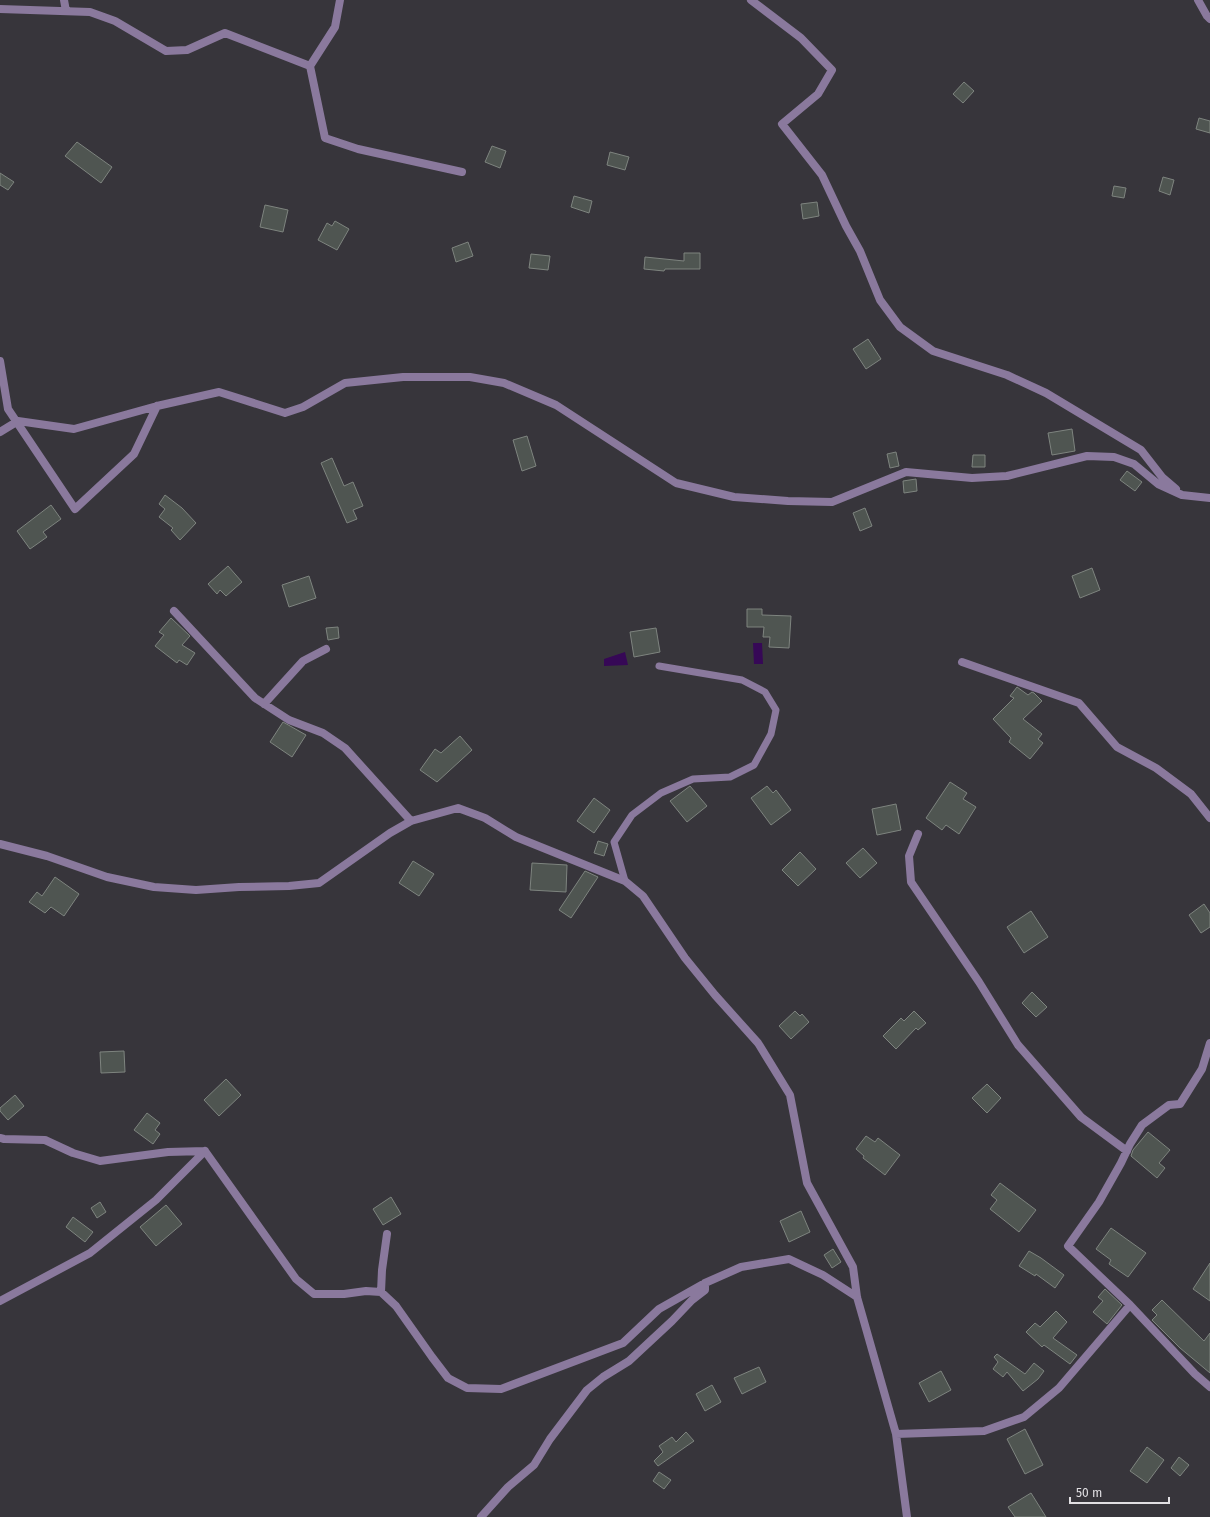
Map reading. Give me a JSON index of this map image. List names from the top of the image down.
{
  "scale_bar": "50 m"
}
